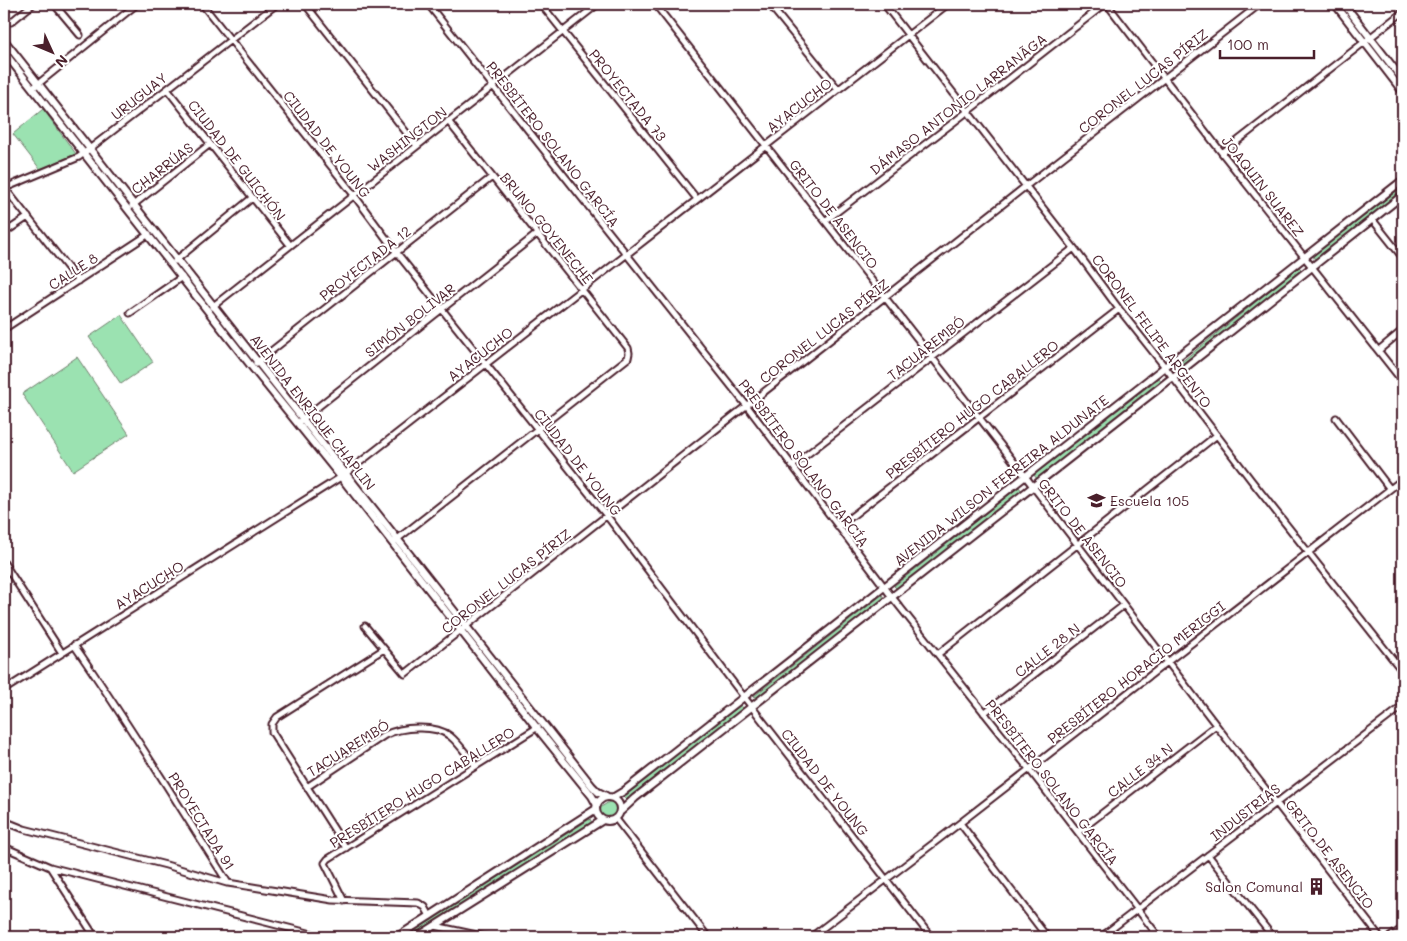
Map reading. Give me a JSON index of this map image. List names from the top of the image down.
{
  "streets": {
    "street": [
      "CORONEL LUCAS PÍRIZ",
      "PROYECTADA 73",
      "URUGUAY",
      "DÁMASO ANTONIO LARRANÃGA",
      "AYACUCHO",
      "WASHINGTON",
      "CIUDAD DE YOUNG",
      "PRESBÍTERO SOLANO GARCÍA",
      "CIUDAD DE GUICHÓN",
      "CHARRÚAS",
      "JOAQUIN SUAREZ",
      "GRITO DE ASENCIO",
      "BRUNO GOYENECHE",
      "PROYECTADA 12",
      "CALLE 8",
      "SIMÓN BOLIVAR",
      "CORONEL FELIPE ARGENTO",
      "TACUAREMBÓ",
      "PRESBÍTERO HUGO CABALLERO",
      "AVENIDA ENRIQUE CHAPLIN",
      "AVENIDA WILSON FERREIRA ALDUNATE",
      "CALLE 28 N",
      "PRESBÍTERO HORACIO MERIGGI",
      "CALLE 34 N",
      "INDUSTRIAS",
      "PROYECTADA 91"
    ]
  },
  "crossings": [
    ["CORONEL LUCAS PÍRIZ", "CIUDAD DE YOUNG"],
    ["CORONEL LUCAS PÍRIZ", "PRESBÍTERO SOLANO GARCÍA"],
    ["CORONEL LUCAS PÍRIZ", "JOAQUIN SUAREZ"],
    ["CORONEL LUCAS PÍRIZ", "GRITO DE ASENCIO"],
    ["CORONEL LUCAS PÍRIZ", "CORONEL FELIPE ARGENTO"],
    ["CORONEL LUCAS PÍRIZ", "AVENIDA ENRIQUE CHAPLIN"],
    ["PROYECTADA 73", "AYACUCHO"],
    ["PROYECTADA 73", "WASHINGTON"],
    ["URUGUAY", "CIUDAD DE YOUNG"],
    ["URUGUAY", "CIUDAD DE GUICHÓN"],
    ["URUGUAY", "AVENIDA ENRIQUE CHAPLIN"],
    ["DÁMASO ANTONIO LARRANÃGA", "JOAQUIN SUAREZ"],
    ["DÁMASO ANTONIO LARRANÃGA", "GRITO DE ASENCIO"],
    ["DÁMASO ANTONIO LARRANÃGA", "CORONEL FELIPE ARGENTO"],
    ["AYACUCHO", "CIUDAD DE YOUNG"],
    ["AYACUCHO", "PRESBÍTERO SOLANO GARCÍA"],
    ["AYACUCHO", "GRITO DE ASENCIO"],
    ["AYACUCHO", "BRUNO GOYENECHE"],
    ["AYACUCHO", "CORONEL FELIPE ARGENTO"],
    ["AYACUCHO", "AVENIDA ENRIQUE CHAPLIN"],
    ["AYACUCHO", "PROYECTADA 91"],
    ["WASHINGTON", "CIUDAD DE YOUNG"],
    ["WASHINGTON", "PRESBÍTERO SOLANO GARCÍA"],
    ["WASHINGTON", "CIUDAD DE GUICHÓN"],
    ["WASHINGTON", "BRUNO GOYENECHE"],
    ["WASHINGTON", "AVENIDA ENRIQUE CHAPLIN"],
    ["CIUDAD DE YOUNG", "BRUNO GOYENECHE"],
    ["CIUDAD DE YOUNG", "PROYECTADA 12"],
    ["CIUDAD DE YOUNG", "SIMÓN BOLIVAR"],
    ["CIUDAD DE YOUNG", "AVENIDA WILSON FERREIRA ALDUNATE"],
    ["CIUDAD DE YOUNG", "PRESBÍTERO HORACIO MERIGGI"],
    ["PRESBÍTERO SOLANO GARCÍA", "TACUAREMBÓ"],
    ["PRESBÍTERO SOLANO GARCÍA", "PRESBÍTERO HUGO CABALLERO"],
    ["PRESBÍTERO SOLANO GARCÍA", "AVENIDA WILSON FERREIRA ALDUNATE"],
    ["PRESBÍTERO SOLANO GARCÍA", "CALLE 28 N"],
    ["PRESBÍTERO SOLANO GARCÍA", "PRESBÍTERO HORACIO MERIGGI"],
    ["PRESBÍTERO SOLANO GARCÍA", "CALLE 34 N"],
    ["PRESBÍTERO SOLANO GARCÍA", "INDUSTRIAS"],
    ["CIUDAD DE GUICHÓN", "CHARRÚAS"],
    ["CHARRÚAS", "AVENIDA ENRIQUE CHAPLIN"],
    ["JOAQUIN SUAREZ", "AVENIDA WILSON FERREIRA ALDUNATE"],
    ["GRITO DE ASENCIO", "TACUAREMBÓ"],
    ["GRITO DE ASENCIO", "PRESBÍTERO HUGO CABALLERO"],
    ["GRITO DE ASENCIO", "AVENIDA WILSON FERREIRA ALDUNATE"],
    ["GRITO DE ASENCIO", "CALLE 28 N"],
    ["GRITO DE ASENCIO", "PRESBÍTERO HORACIO MERIGGI"],
    ["GRITO DE ASENCIO", "CALLE 34 N"],
    ["GRITO DE ASENCIO", "INDUSTRIAS"],
    ["BRUNO GOYENECHE", "PROYECTADA 12"],
    ["BRUNO GOYENECHE", "SIMÓN BOLIVAR"],
    ["PROYECTADA 12", "AVENIDA ENRIQUE CHAPLIN"],
    ["CALLE 8", "AVENIDA ENRIQUE CHAPLIN"],
    ["SIMÓN BOLIVAR", "AVENIDA ENRIQUE CHAPLIN"],
    ["CORONEL FELIPE ARGENTO", "TACUAREMBÓ"],
    ["CORONEL FELIPE ARGENTO", "PRESBÍTERO HUGO CABALLERO"],
    ["CORONEL FELIPE ARGENTO", "AVENIDA WILSON FERREIRA ALDUNATE"],
    ["CORONEL FELIPE ARGENTO", "PRESBÍTERO HORACIO MERIGGI"],
    ["TACUAREMBÓ", "PRESBÍTERO HUGO CABALLERO"],
    ["PRESBÍTERO HUGO CABALLERO", "AVENIDA ENRIQUE CHAPLIN"],
    ["PRESBÍTERO HUGO CABALLERO", "PROYECTADA 91"],
    ["AVENIDA ENRIQUE CHAPLIN", "AVENIDA WILSON FERREIRA ALDUNATE"]
  ],
  "places": {
    "school or university": ["Escuela 105"],
    "building": ["Salon Comunal"]
  },
  "scale_bar": "100 m",
  "north": "bottom right"
}
